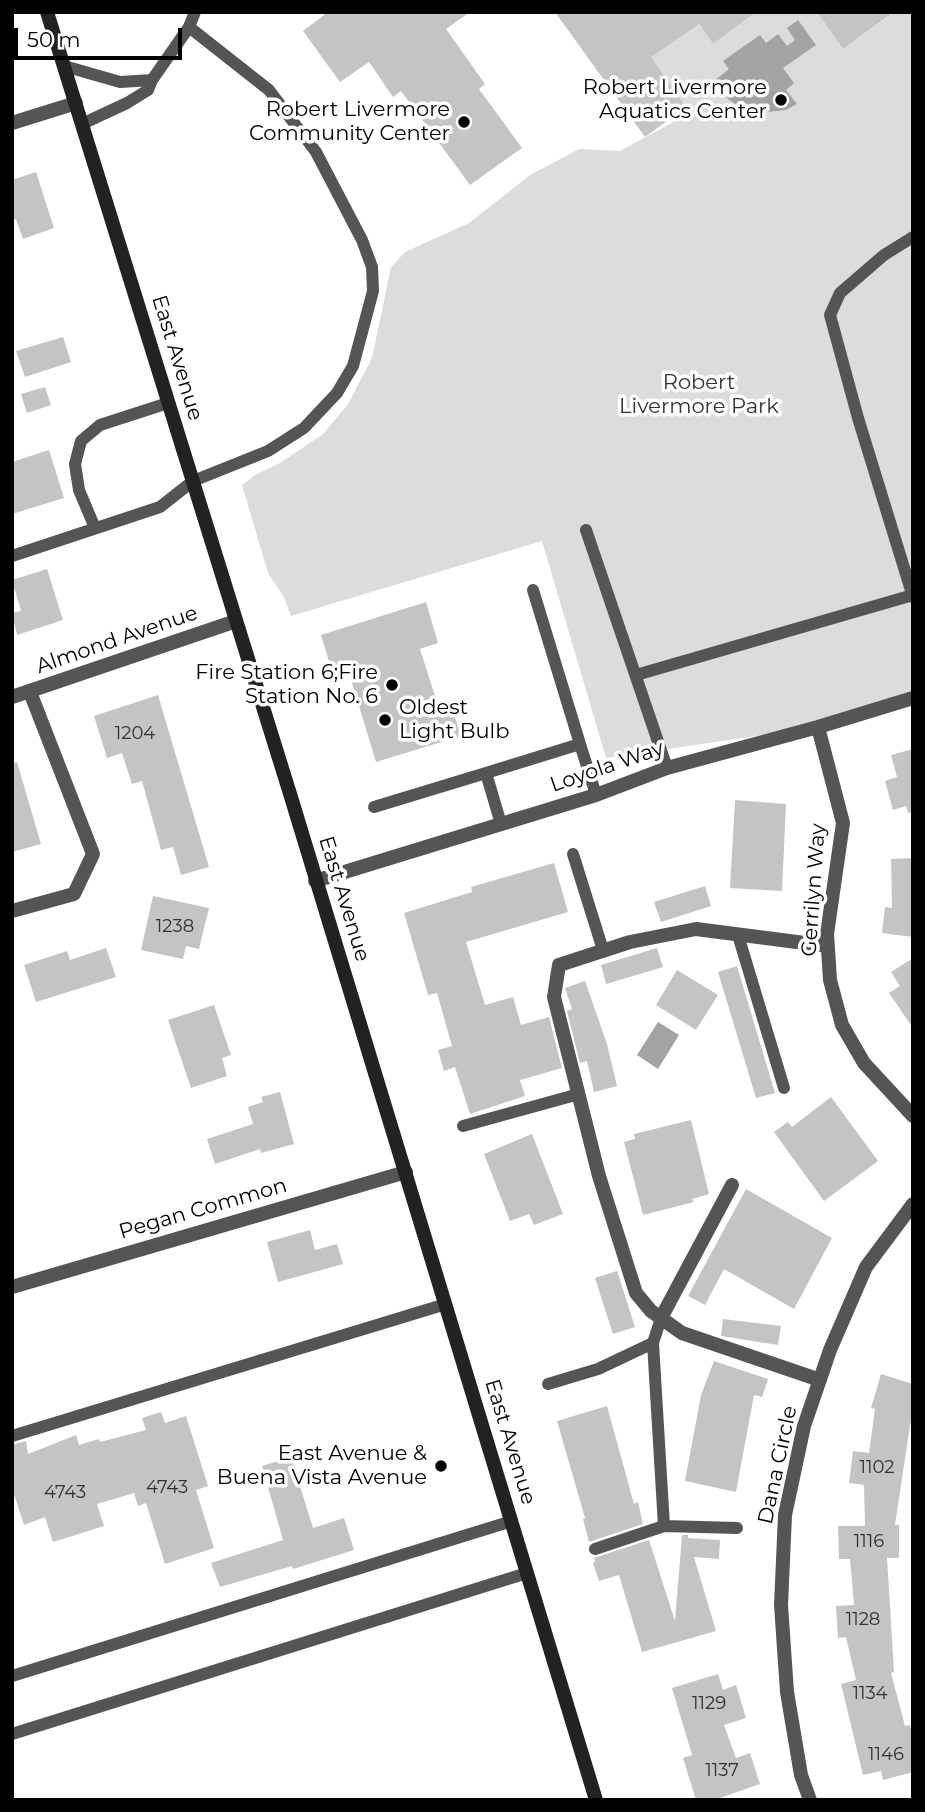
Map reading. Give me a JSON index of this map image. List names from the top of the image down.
{
  "streets": {
    "main road": ["East Avenue"],
    "street": [
      "Almond Avenue",
      "Loyola Way",
      "Gerrilyn Way",
      "Pegan Common",
      "Dana Circle"
    ]
  },
  "crossings": [
    ["East Avenue", "Almond Avenue"],
    ["East Avenue", "Loyola Way"],
    ["East Avenue", "Pegan Common"],
    ["Loyola Way", "Gerrilyn Way"]
  ],
  "parks": ["Robert Livermore Park"],
  "places": [
    "Robert Livermore Aquatics Center",
    "Robert Livermore Community Center",
    "Fire Station 6;Fire Station No. 6",
    "Oldest Light Bulb",
    "East Avenue & Buena Vista Avenue"
  ],
  "house_numbers": [
    "1204",
    "1238",
    "1102",
    "4743",
    "4743",
    "1116",
    "1128",
    "1134",
    "1129",
    "1146",
    "1137"
  ],
  "scale_bar": "50 m"
}
